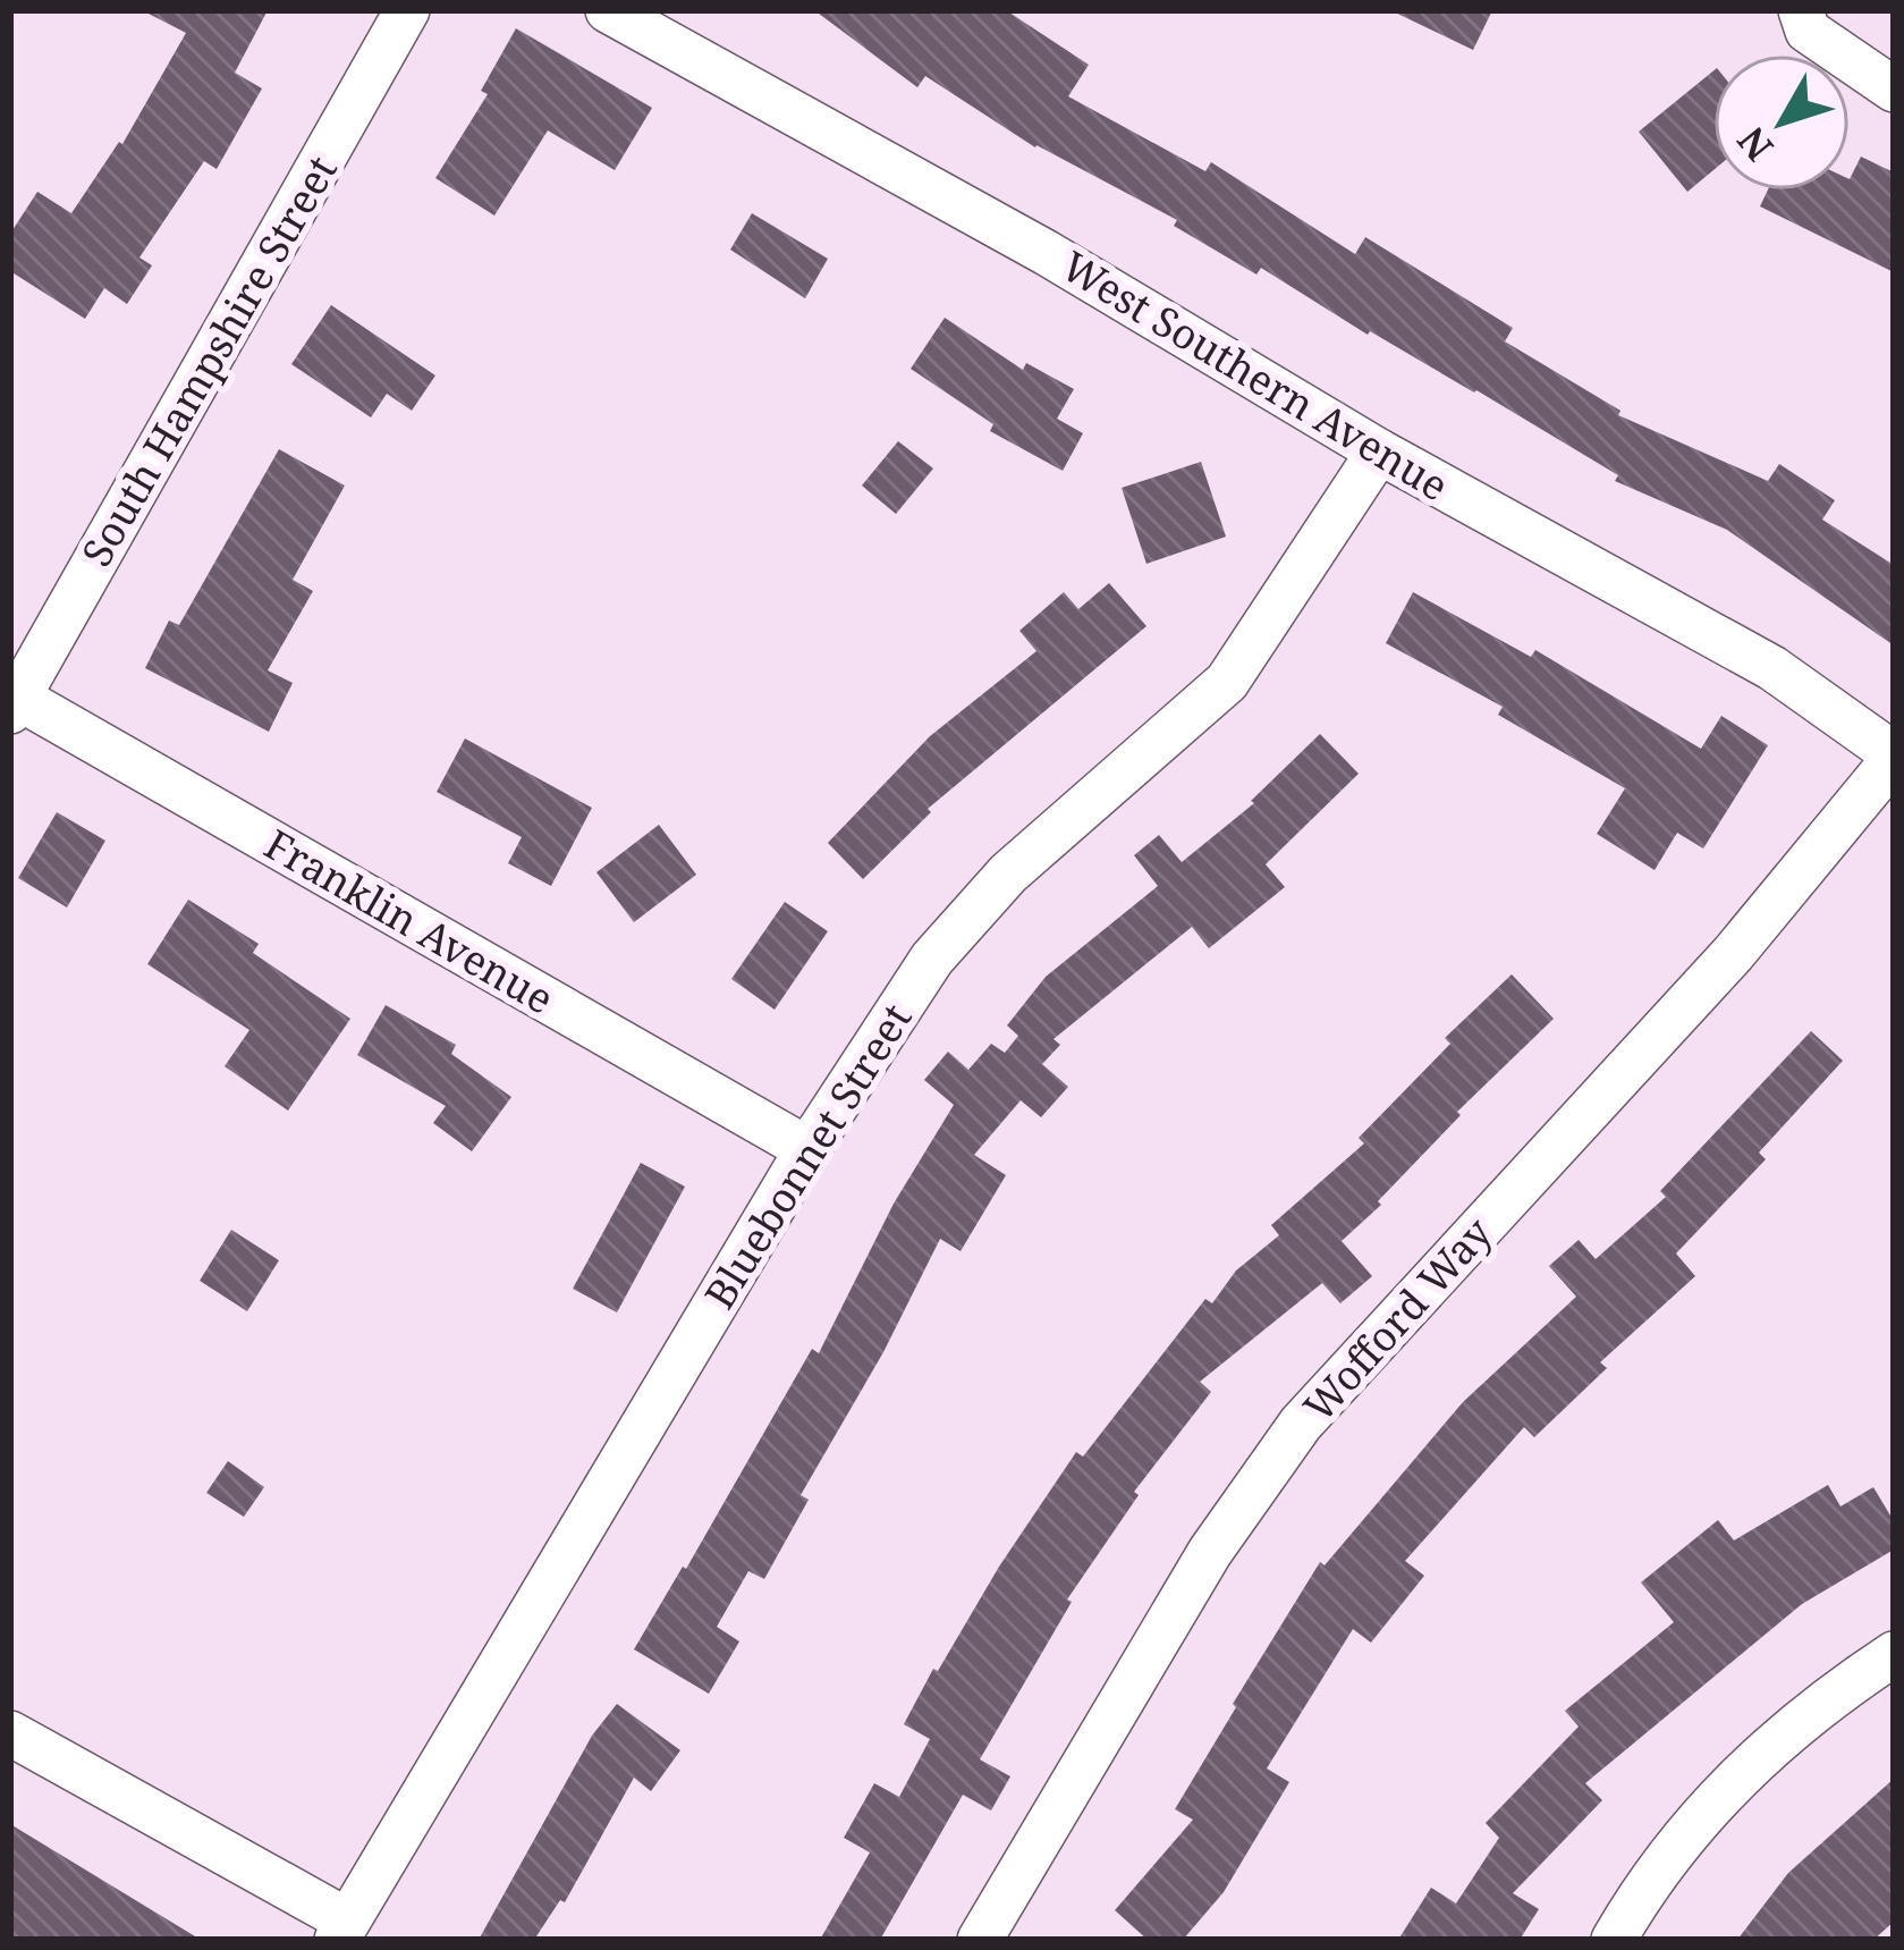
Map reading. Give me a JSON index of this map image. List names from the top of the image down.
{
  "streets": {
    "street": [
      "South Hampshire Street",
      "West Southern Avenue",
      "Franklin Avenue",
      "Bluebonnet Street",
      "Wofford Way"
    ]
  },
  "crossings": [
    ["South Hampshire Street", "Franklin Avenue"],
    ["West Southern Avenue", "Bluebonnet Street"],
    ["West Southern Avenue", "Wofford Way"],
    ["Franklin Avenue", "Bluebonnet Street"]
  ],
  "north": "bottom left"
}
